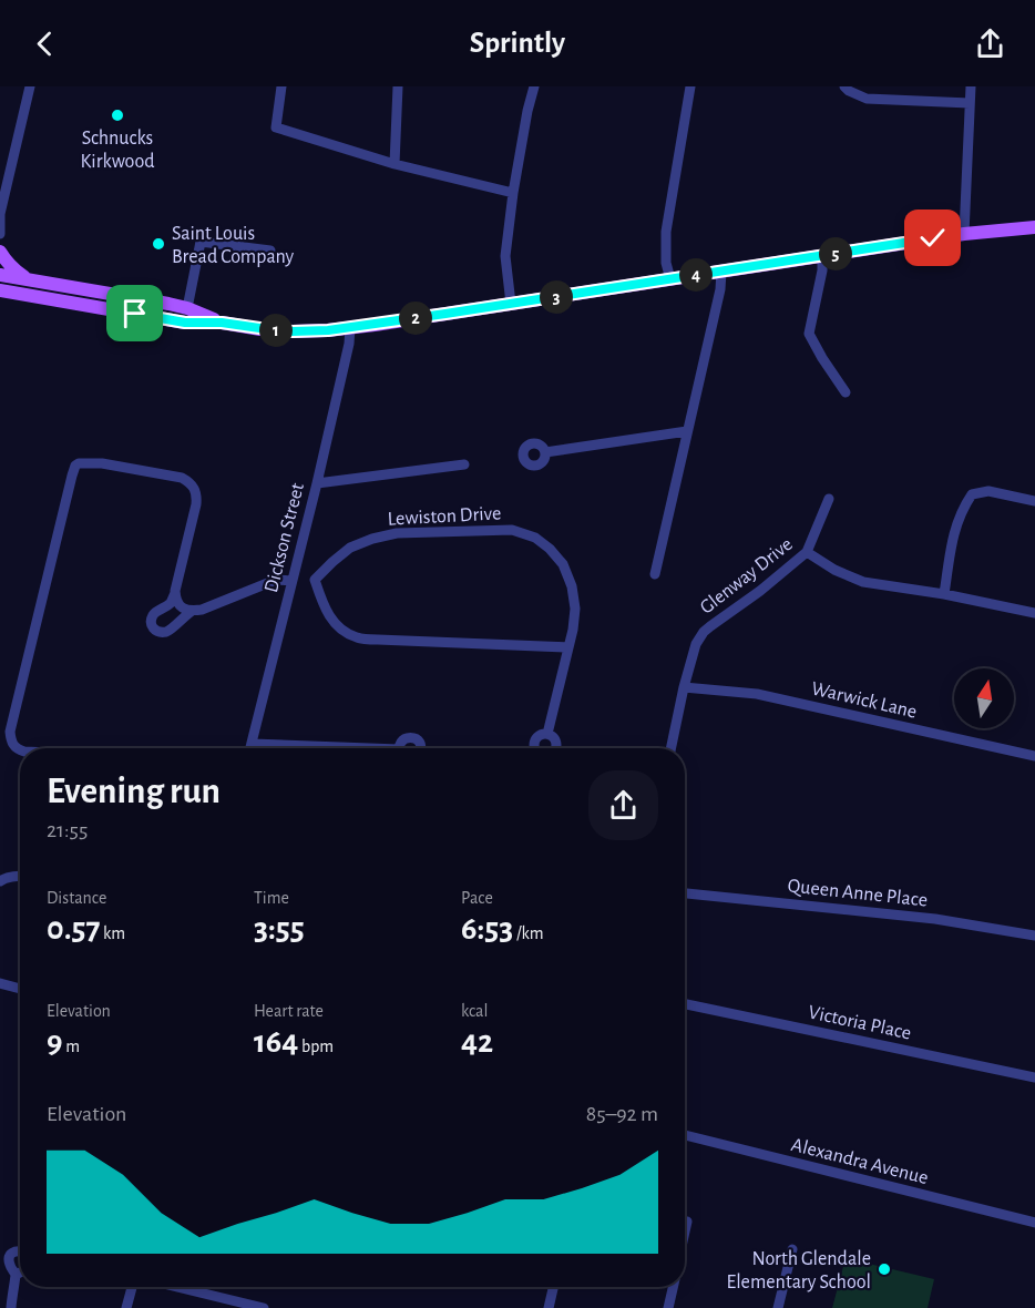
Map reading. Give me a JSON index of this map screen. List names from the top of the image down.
{
  "streets": {
    "street": [
      "Lewiston Drive",
      "Dickson Street",
      "Glenway Drive",
      "Warwick Lane",
      "Queen Anne Place",
      "Victoria Place",
      "Alexandra Avenue"
    ]
  },
  "crossings": [
    ["Glenway Drive", "Warwick Lane"]
  ],
  "places": ["Schnucks Kirkwood", "Saint Louis Bread Company", "North Glendale Elementary School"],
  "north": "top",
  "page": {
    "header": "Sprintly",
    "pins": [
      "5",
      "4",
      "3",
      "2",
      "1"
    ],
    "heading": ["Evening run", "21:55"],
    "stats": [
      ["Distance", "0.57 km"],
      ["Time", "3:55"],
      ["Pace", "6:53 /km"],
      ["Elevation", "9 m"],
      ["Heart rate", "164 bpm"],
      ["kcal", "42"]
    ],
    "chart": ["Elevation", "85–92 m"]
  }
}
